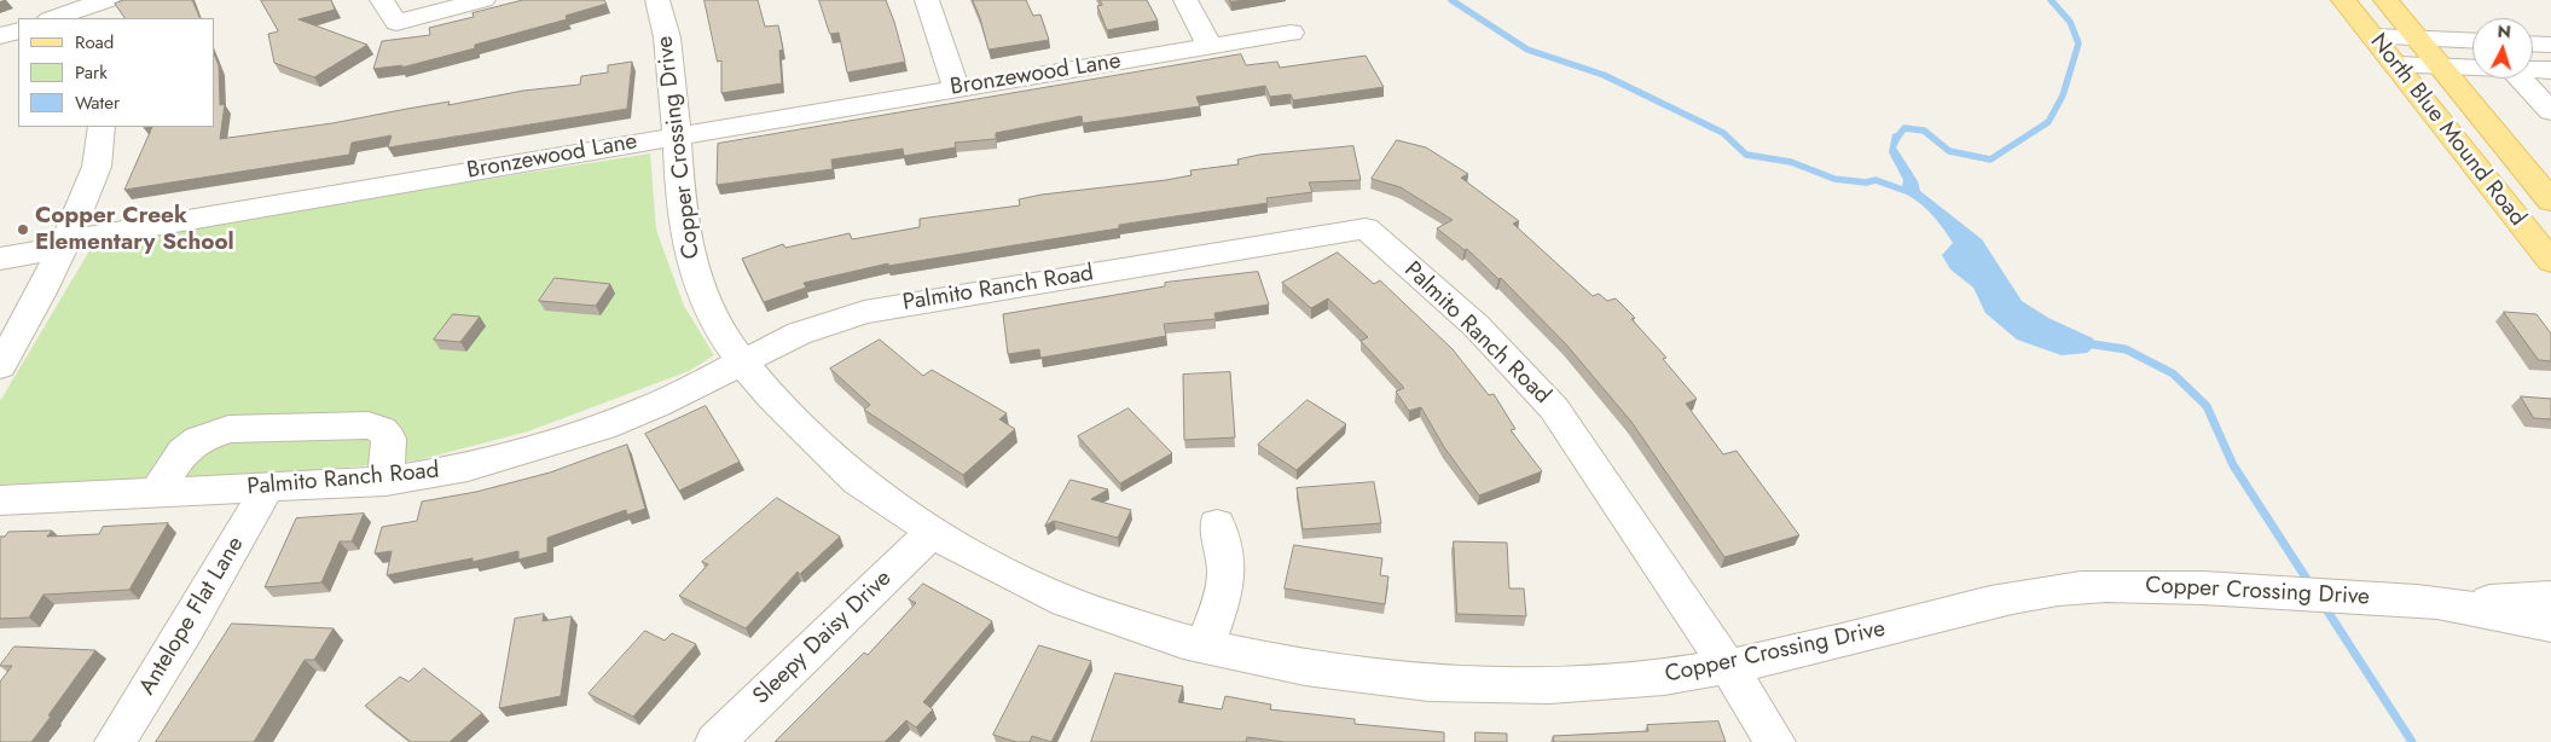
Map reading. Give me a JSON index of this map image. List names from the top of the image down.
{
  "streets": {
    "main road": ["North Blue Mound Road"],
    "street": [
      "Bronzewood Lane",
      "Copper Crossing Drive",
      "Palmito Ranch Road",
      "Antelope Flat Lane",
      "Sleepy Daisy Drive"
    ]
  },
  "crossings": [
    ["Bronzewood Lane", "Copper Crossing Drive"],
    ["Copper Crossing Drive", "Palmito Ranch Road"],
    ["Copper Crossing Drive", "Sleepy Daisy Drive"],
    ["Palmito Ranch Road", "Antelope Flat Lane"]
  ],
  "places": ["Copper Creek Elementary School"],
  "legend": ["Road", "Park", "Water"],
  "north": "top"
}
